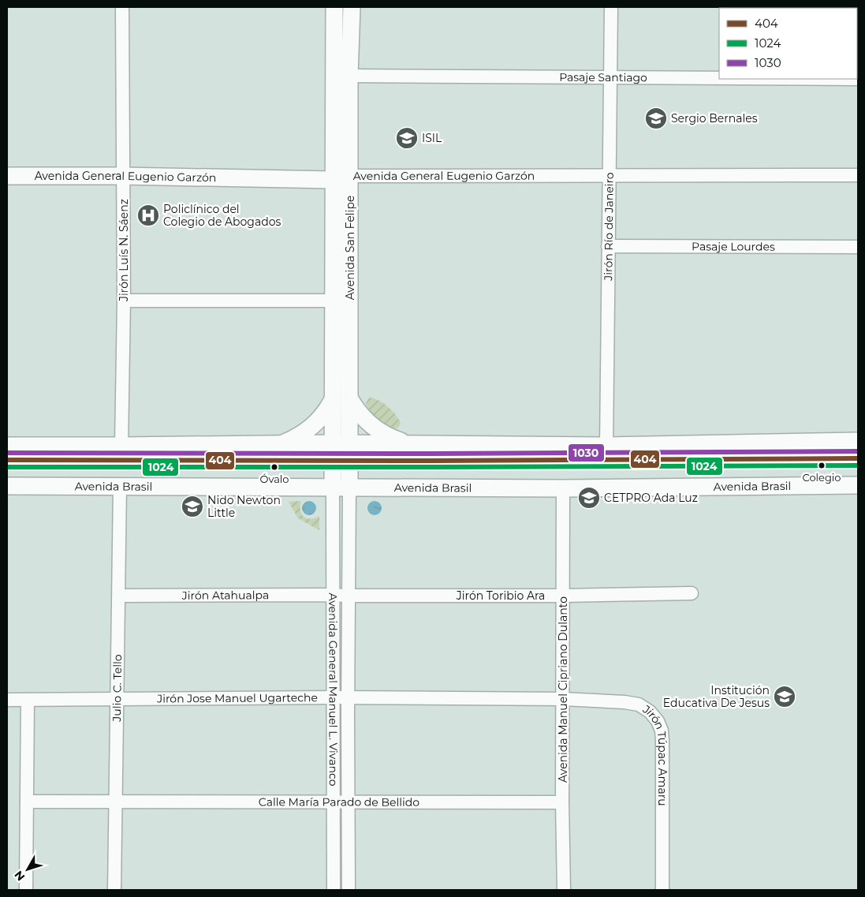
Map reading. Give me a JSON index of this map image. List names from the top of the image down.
{
  "streets": {
    "main road": ["Avenida General Eugenio Garzón", "Avenida San Felipe", "Avenida Brasil"],
    "street": [
      "Pasaje Santiago",
      "Jirón Río de Janeiro",
      "Pasaje Lourdes",
      "Jirón Luís N. Sáenz",
      "Jirón Atahualpa",
      "Jirón Toribio Ara",
      "Julio C. Tello",
      "Avenida General Manuel L. Vivanco",
      "Avenida Manuel Cipriano Dulanto",
      "Jirón Jose Manuel Ugarteche",
      "Jirón Túpac Amaru",
      "Calle María Parado de Bellido"
    ]
  },
  "crossings": [
    ["Pasaje Santiago", "Jirón Río de Janeiro"],
    ["Pasaje Santiago", "Avenida San Felipe"],
    ["Avenida General Eugenio Garzón", "Jirón Río de Janeiro"],
    ["Avenida General Eugenio Garzón", "Avenida San Felipe"],
    ["Avenida General Eugenio Garzón", "Jirón Luís N. Sáenz"],
    ["Jirón Río de Janeiro", "Pasaje Lourdes"],
    ["Avenida San Felipe", "Avenida Brasil"],
    ["Avenida San Felipe", "Avenida General Manuel L. Vivanco"],
    ["Avenida Brasil", "Julio C. Tello"],
    ["Avenida Brasil", "Avenida General Manuel L. Vivanco"],
    ["Avenida Brasil", "Avenida Manuel Cipriano Dulanto"],
    ["Jirón Atahualpa", "Jirón Toribio Ara"],
    ["Jirón Atahualpa", "Julio C. Tello"],
    ["Jirón Atahualpa", "Avenida General Manuel L. Vivanco"],
    ["Jirón Toribio Ara", "Avenida General Manuel L. Vivanco"],
    ["Jirón Toribio Ara", "Avenida Manuel Cipriano Dulanto"],
    ["Julio C. Tello", "Jirón Jose Manuel Ugarteche"],
    ["Julio C. Tello", "Calle María Parado de Bellido"],
    ["Avenida General Manuel L. Vivanco", "Jirón Jose Manuel Ugarteche"],
    ["Avenida General Manuel L. Vivanco", "Calle María Parado de Bellido"],
    ["Avenida Manuel Cipriano Dulanto", "Jirón Jose Manuel Ugarteche"],
    ["Avenida Manuel Cipriano Dulanto", "Jirón Túpac Amaru"],
    ["Avenida Manuel Cipriano Dulanto", "Calle María Parado de Bellido"],
    ["Jirón Jose Manuel Ugarteche", "Jirón Túpac Amaru"]
  ],
  "places": {
    "school or university": [
      "Sergio Bernales",
      "ISIL",
      "CETPRO Ada Luz",
      "Nido Newton Little",
      "Institución Educativa De Jesus"
    ],
    "hospital": ["Policlínico del Colegio de Abogados"],
    "other": ["Colegio", "Óvalo"]
  },
  "lines": ["transit line 1030", "transit line 404", "transit line 1024"],
  "legend": ["404", "1024", "1030"],
  "north": "bottom left"
}
